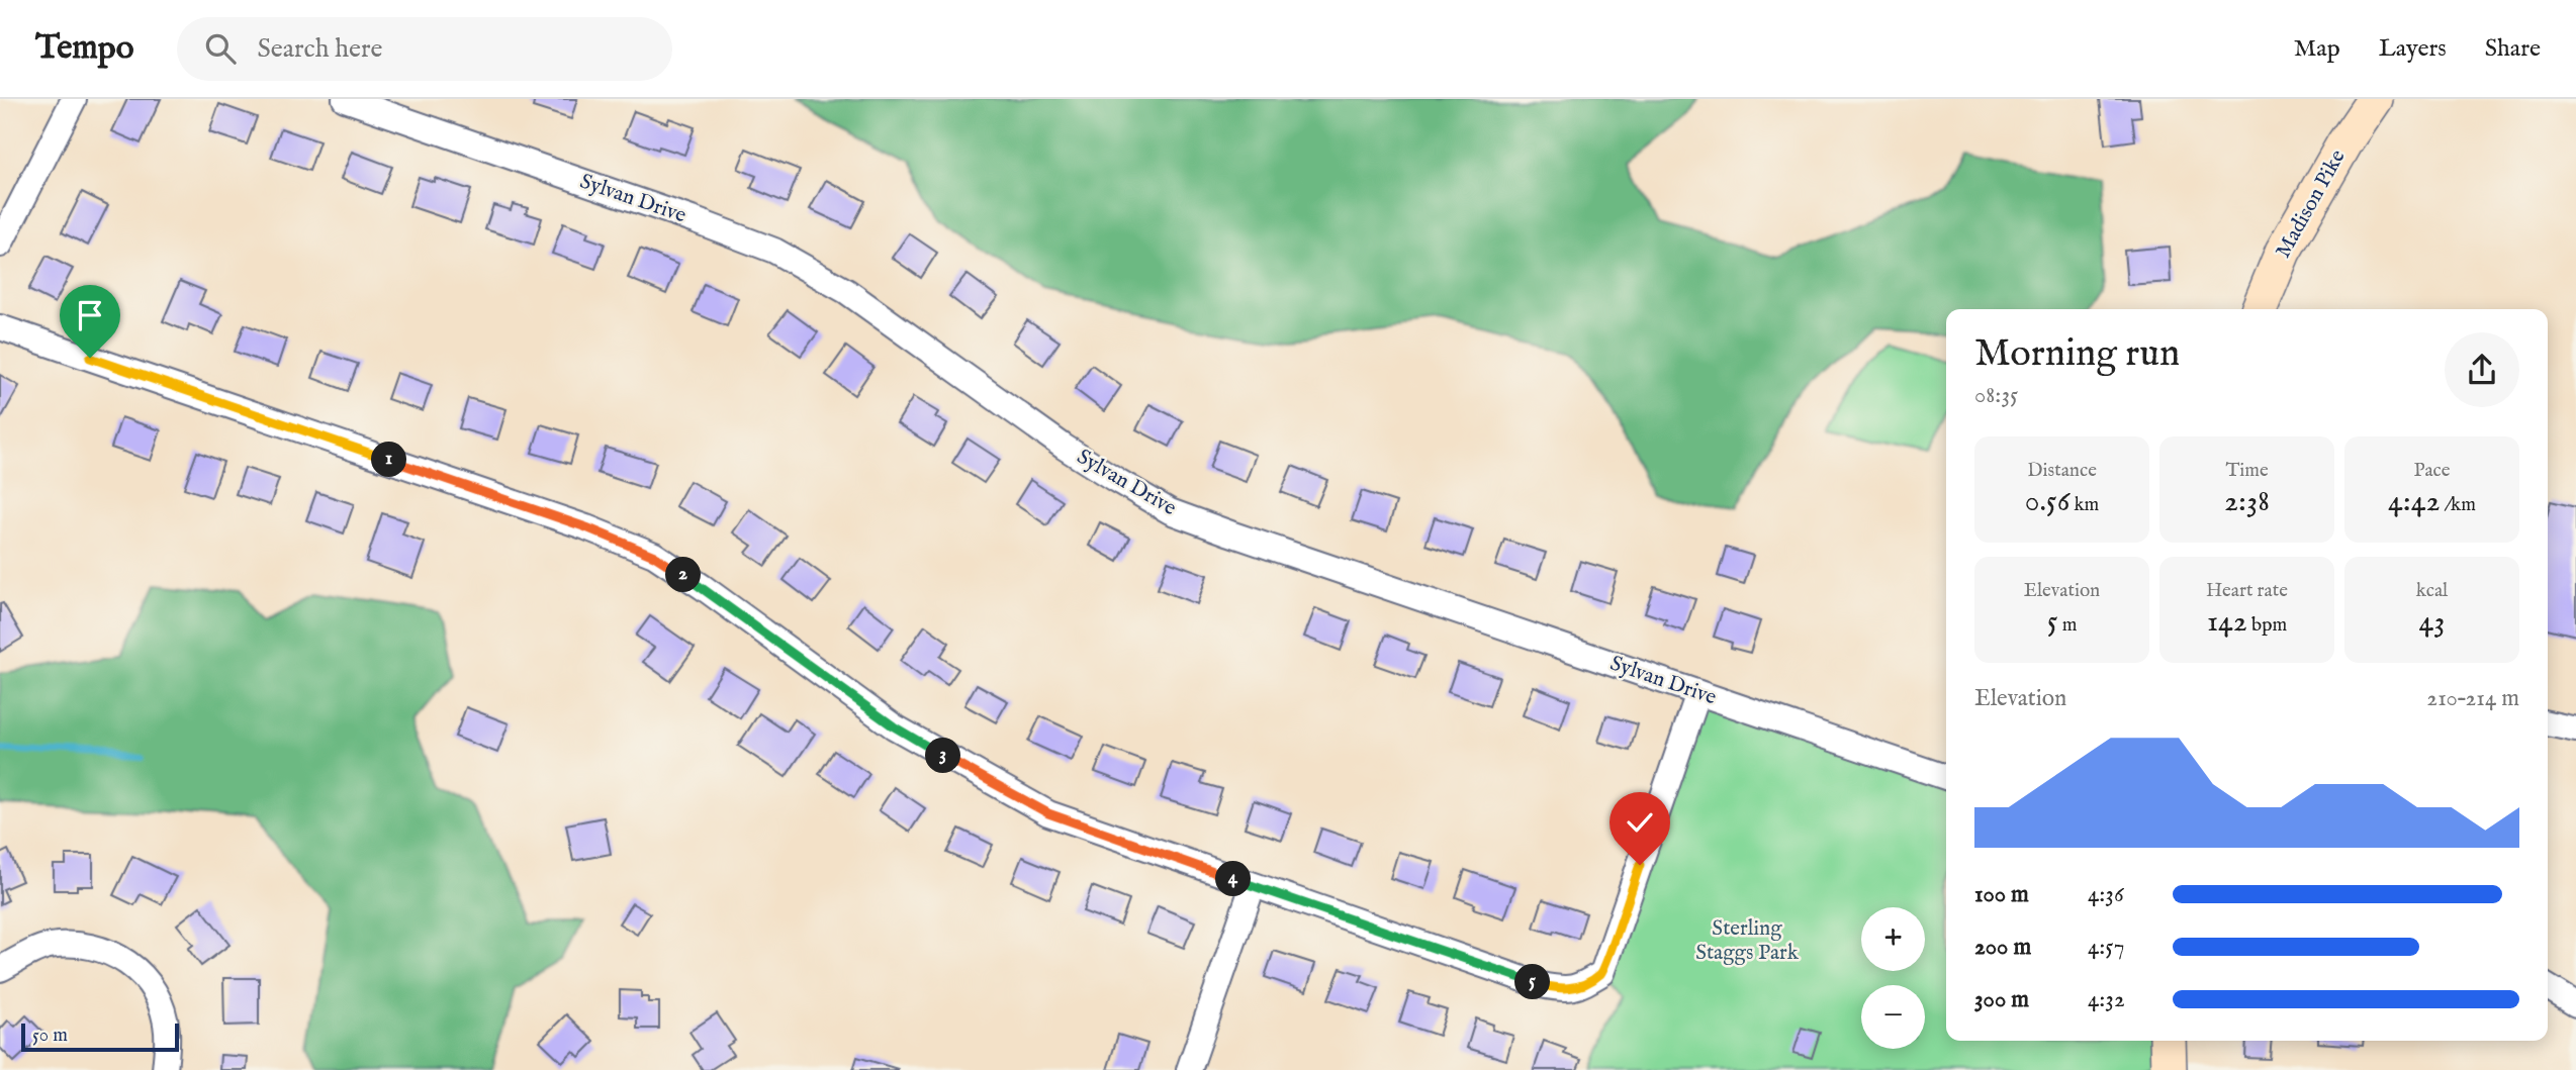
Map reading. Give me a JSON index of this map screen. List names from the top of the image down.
{
  "streets": {
    "main road": ["Madison Pike"],
    "street": ["Sylvan Drive"]
  },
  "parks": ["Sterling Staggs Park"],
  "scale_bar": "50 m",
  "page": {
    "header": "Tempo",
    "search": "Search here",
    "nav": ["Map", "Layers", "Share"],
    "heading": ["Morning run", "08:35"],
    "stats": [
      ["Distance", "0.56 km"],
      ["Time", "2:38"],
      ["Pace", "4:42 /km"],
      ["Elevation", "5 m"],
      ["Heart rate", "142 bpm"],
      ["kcal", "43"]
    ],
    "pins": [
      "1",
      "2",
      "3",
      "4",
      "5"
    ],
    "chart": ["Elevation", "210–214 m"],
    "list": [
      {
        "name": "100 m",
        "note": "4:36"
      },
      {
        "name": "200 m",
        "note": "4:57"
      },
      {
        "name": "300 m",
        "note": "4:32"
      }
    ],
    "map_buttons": ["+", "−"],
    "scale": "50 m"
  }
}
